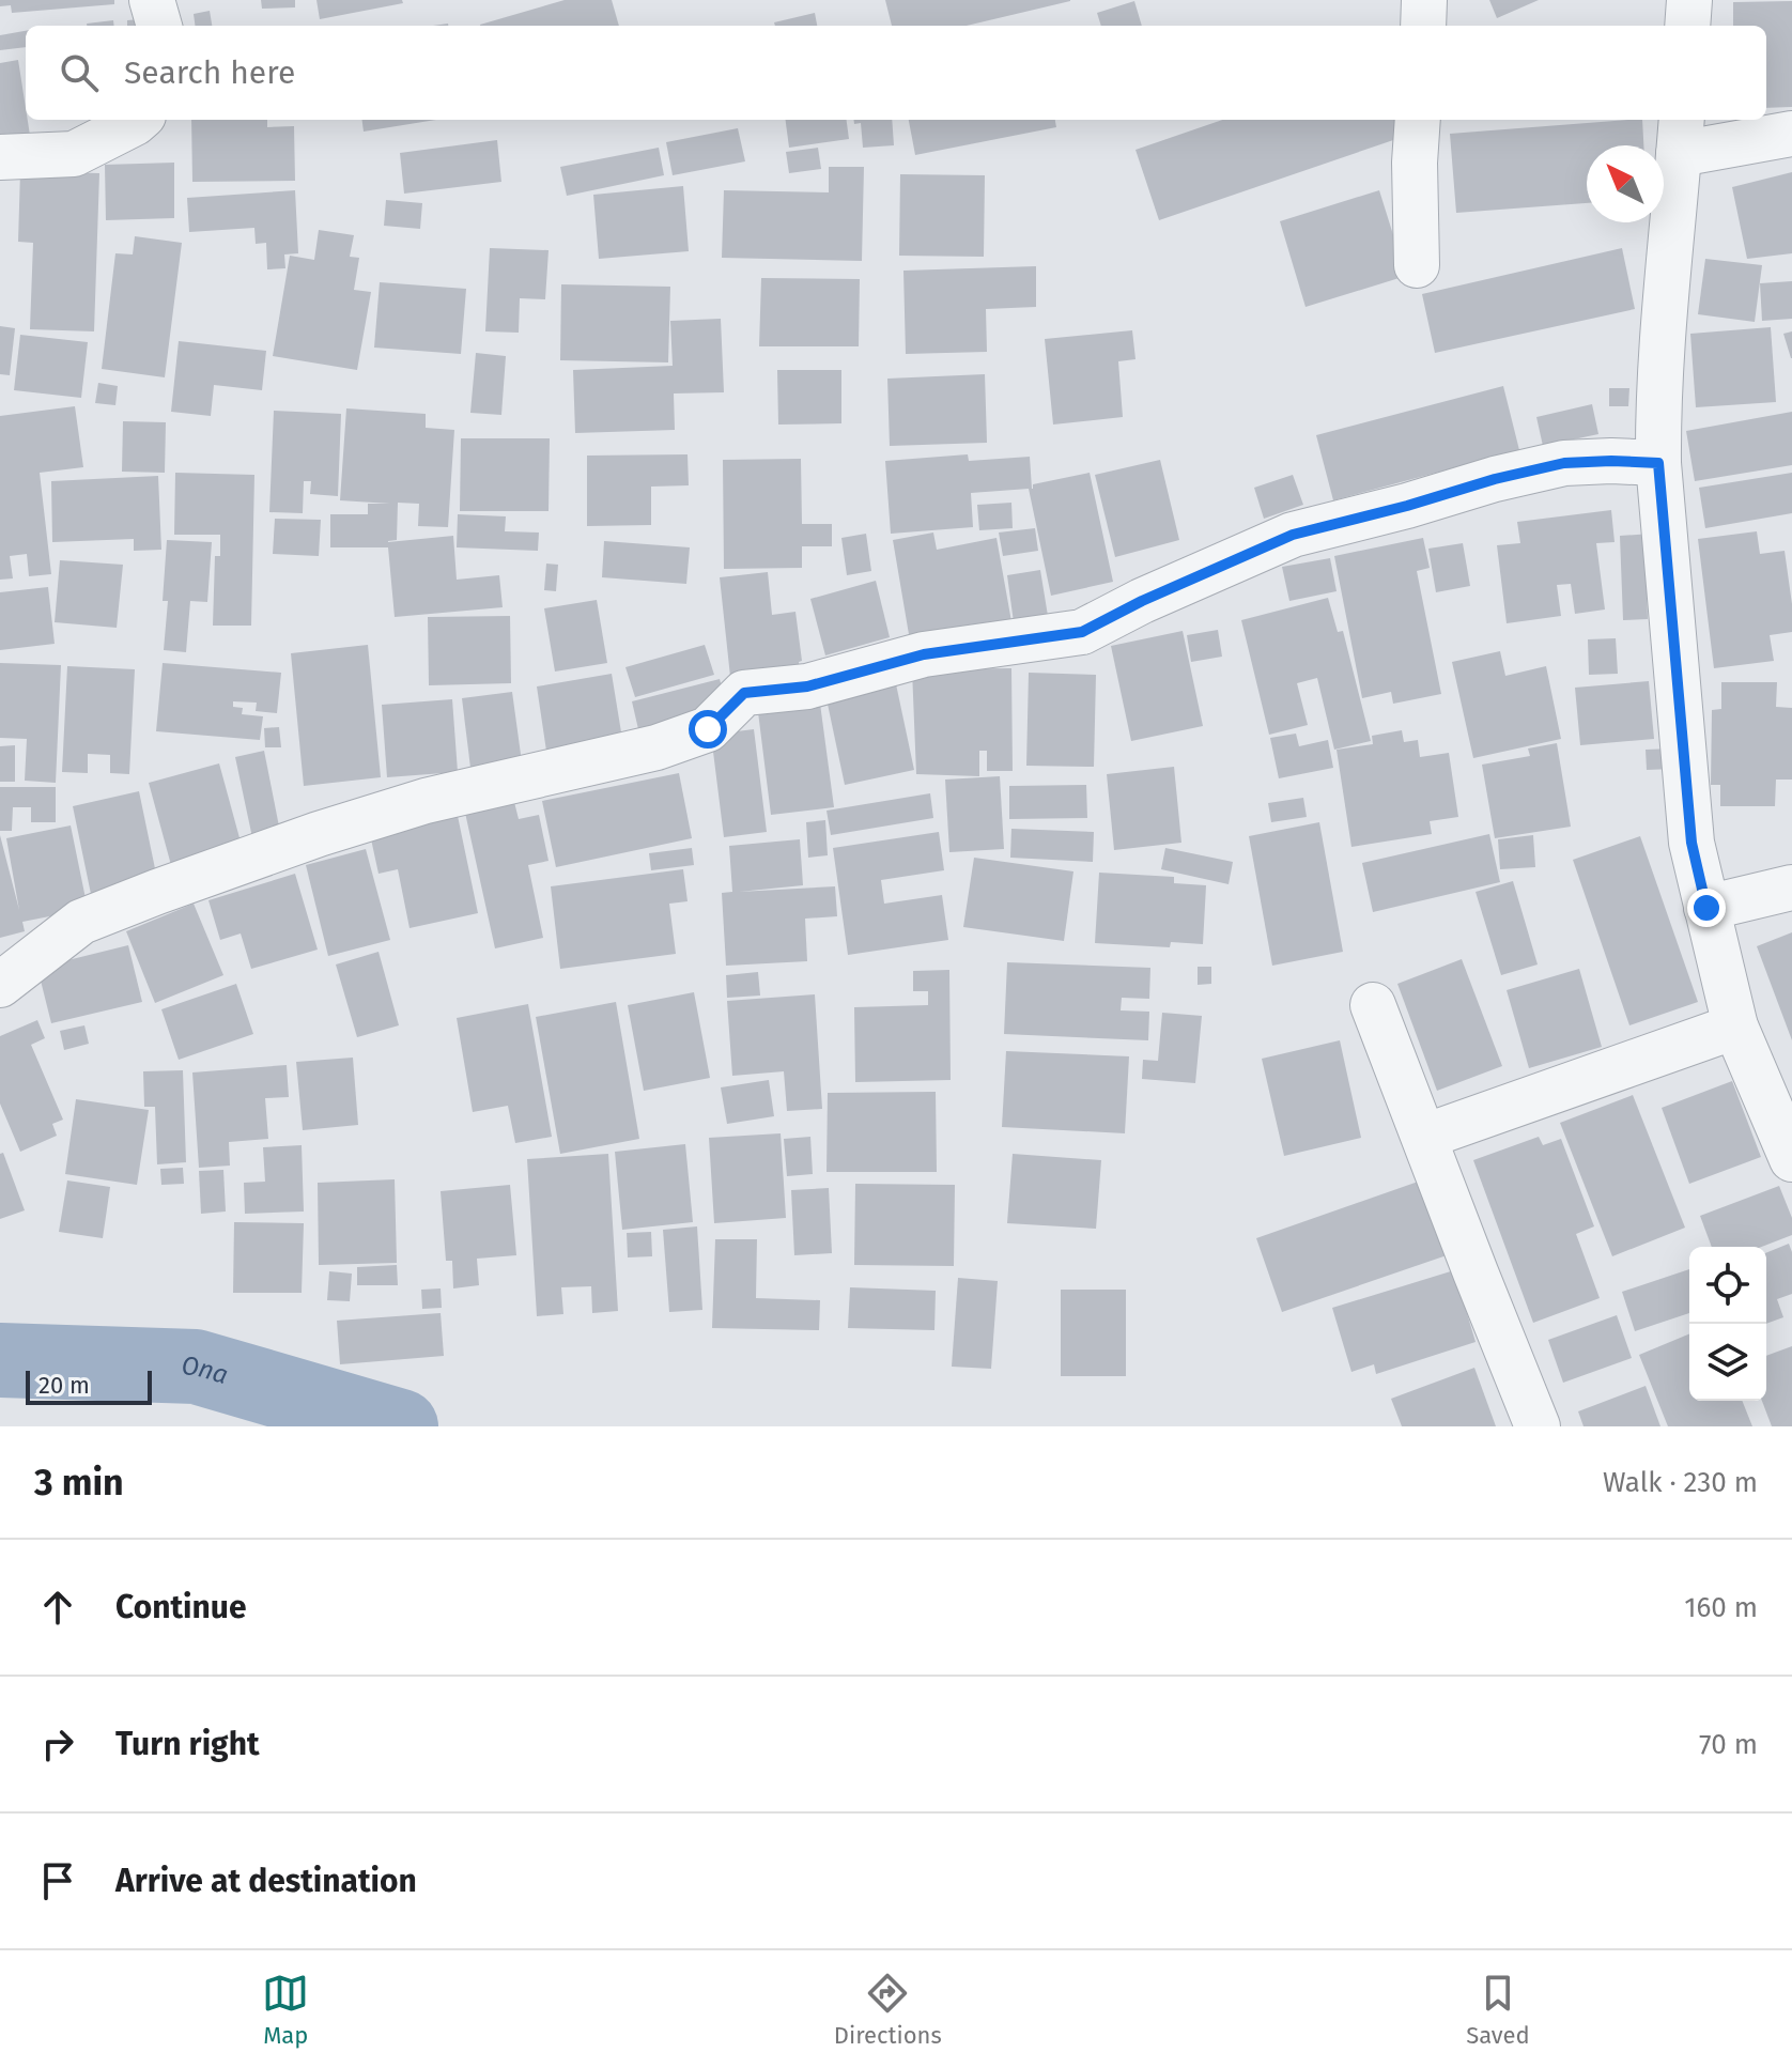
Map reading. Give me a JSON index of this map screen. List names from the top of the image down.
{
  "water": ["Ona"],
  "scale_bar": "20 m",
  "north": "top left",
  "page": {
    "search": "Search here",
    "scale": "20 m",
    "heading": ["3 min", "Walk · 230 m"],
    "list": [
      ["Continue", "160 m"],
      ["Turn right", "70 m"],
      "Arrive at destination"
    ],
    "nav": ["Map", "Directions", "Saved"]
  }
}
